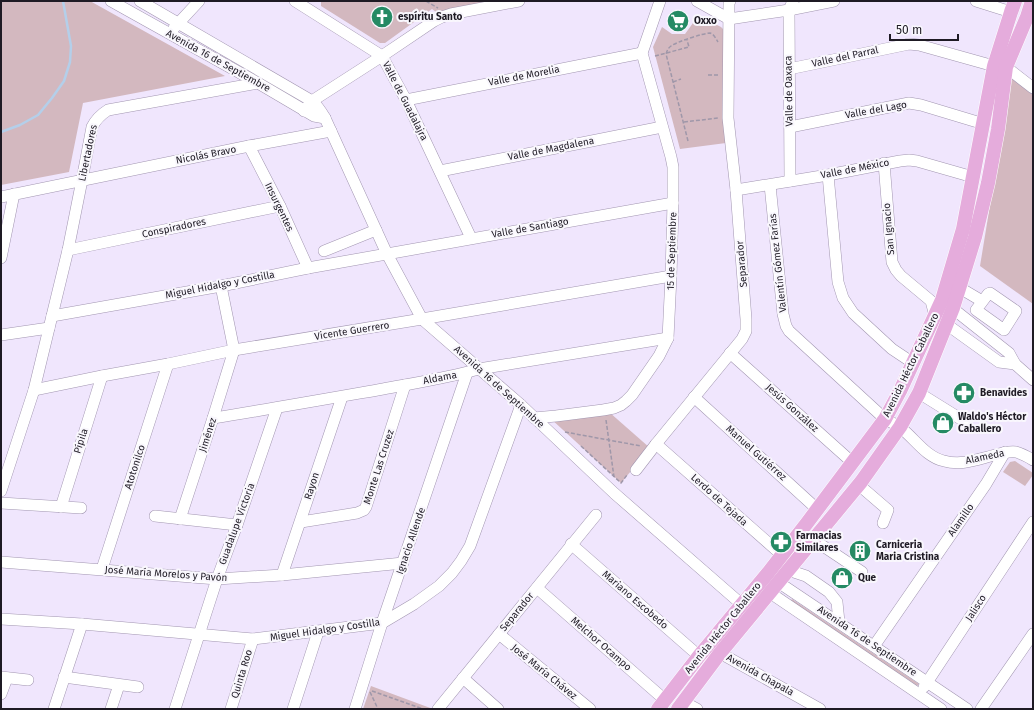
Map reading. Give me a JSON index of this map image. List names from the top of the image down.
{
  "streets": {
    "main road": ["Avenida Héctor Caballero"],
    "street": [
      "Valle del Parral",
      "Avenida 16 de Septiembre",
      "Valle de Morelia",
      "Valle de Oaxaca",
      "Valle de Guadalajra",
      "Valle del Lago",
      "Valle de Magdalena",
      "Libertadores",
      "Nicolás Bravo",
      "Valle de México",
      "Insurgentes",
      "Conspiradores",
      "Valle de Santiago",
      "San Ignacio",
      "15 de Septiembre",
      "Valentín Gómez Farías",
      "Separador",
      "Miguel Hidalgo y Costilla",
      "Vicente Guerrero",
      "Aldama",
      "Jesús González",
      "Jiménez",
      "Pípila",
      "Manuel Gutiérrez",
      "Alameda",
      "Atotonilco",
      "Monte Las Cruzez",
      "Rayon",
      "Lerdo de Tejada",
      "Alamillo",
      "Guadalupe Victoria",
      "Ignacio Allende",
      "José María Morelos y Pavón",
      "Mariano Escobedo",
      "Jalisco",
      "Melchor Ocampo",
      "José María Chávez",
      "Quinta Roo",
      "Avenida Chapala"
    ]
  },
  "crossings": [
    ["Valle del Parral", "Valle de Oaxaca"],
    ["Valle del Parral", "Avenida Héctor Caballero"],
    ["Avenida 16 de Septiembre", "Libertadores"],
    ["Avenida 16 de Septiembre", "Nicolás Bravo"],
    ["Avenida 16 de Septiembre", "Valle de Santiago"],
    ["Avenida 16 de Septiembre", "15 de Septiembre"],
    ["Avenida 16 de Septiembre", "Miguel Hidalgo y Costilla"],
    ["Avenida 16 de Septiembre", "Vicente Guerrero"],
    ["Avenida 16 de Septiembre", "Avenida Héctor Caballero"],
    ["Avenida 16 de Septiembre", "Aldama"],
    ["Avenida 16 de Septiembre", "Alamillo"],
    ["Avenida 16 de Septiembre", "Jalisco"],
    ["Valle de Morelia", "Valle de Guadalajra"],
    ["Valle de Morelia", "15 de Septiembre"],
    ["Valle de Oaxaca", "Valle del Lago"],
    ["Valle de Oaxaca", "Valle de México"],
    ["Valle de Guadalajra", "Valle de Magdalena"],
    ["Valle de Guadalajra", "Valle de Santiago"],
    ["Valle del Lago", "Avenida Héctor Caballero"],
    ["Valle de Magdalena", "15 de Septiembre"],
    ["Libertadores", "Nicolás Bravo"],
    ["Libertadores", "Conspiradores"],
    ["Libertadores", "Miguel Hidalgo y Costilla"],
    ["Libertadores", "Vicente Guerrero"],
    ["Nicolás Bravo", "Insurgentes"],
    ["Valle de México", "San Ignacio"],
    ["Valle de México", "Valentín Gómez Farías"],
    ["Valle de México", "Separador"],
    ["Valle de México", "Avenida Héctor Caballero"],
    ["Insurgentes", "Conspiradores"],
    ["Insurgentes", "Miguel Hidalgo y Costilla"],
    ["Valle de Santiago", "15 de Septiembre"],
    ["Valle de Santiago", "Miguel Hidalgo y Costilla"],
    ["San Ignacio", "Avenida Héctor Caballero"],
    ["15 de Septiembre", "Vicente Guerrero"],
    ["15 de Septiembre", "Aldama"],
    ["Valentín Gómez Farías", "Avenida Héctor Caballero"],
    ["Valentín Gómez Farías", "Alameda"],
    ["Separador", "Jesús González"],
    ["Separador", "Manuel Gutiérrez"],
    ["Separador", "Lerdo de Tejada"],
    ["Separador", "Mariano Escobedo"],
    ["Separador", "Melchor Ocampo"],
    ["Separador", "José María Chávez"],
    ["Miguel Hidalgo y Costilla", "Guadalupe Victoria"],
    ["Miguel Hidalgo y Costilla", "Ignacio Allende"],
    ["Miguel Hidalgo y Costilla", "Quinta Roo"],
    ["Vicente Guerrero", "Jiménez"],
    ["Vicente Guerrero", "Pípila"],
    ["Vicente Guerrero", "Atotonilco"],
    ["Avenida Héctor Caballero", "Jesús González"],
    ["Avenida Héctor Caballero", "Manuel Gutiérrez"],
    ["Avenida Héctor Caballero", "Alameda"],
    ["Avenida Héctor Caballero", "Lerdo de Tejada"],
    ["Avenida Héctor Caballero", "Mariano Escobedo"],
    ["Avenida Héctor Caballero", "Melchor Ocampo"],
    ["Avenida Héctor Caballero", "Avenida Chapala"],
    ["Aldama", "Jiménez"],
    ["Aldama", "Monte Las Cruzez"],
    ["Aldama", "Rayon"],
    ["Aldama", "Guadalupe Victoria"],
    ["Aldama", "Ignacio Allende"],
    ["Alameda", "Alamillo"],
    ["Atotonilco", "José María Morelos y Pavón"],
    ["Monte Las Cruzez", "Rayon"],
    ["Rayon", "José María Morelos y Pavón"],
    ["Guadalupe Victoria", "José María Morelos y Pavón"],
    ["Ignacio Allende", "José María Morelos y Pavón"]
  ],
  "places": {
    "church": ["espíritu Santo"],
    "supermarket": ["Oxxo"],
    "pharmacy": ["Benavides", "Farmacias Similares"],
    "shop": ["Waldo's Héctor Caballero", "Que"],
    "building": ["Carniceria Maria Cristina"]
  },
  "scale_bar": "50 m"
}
